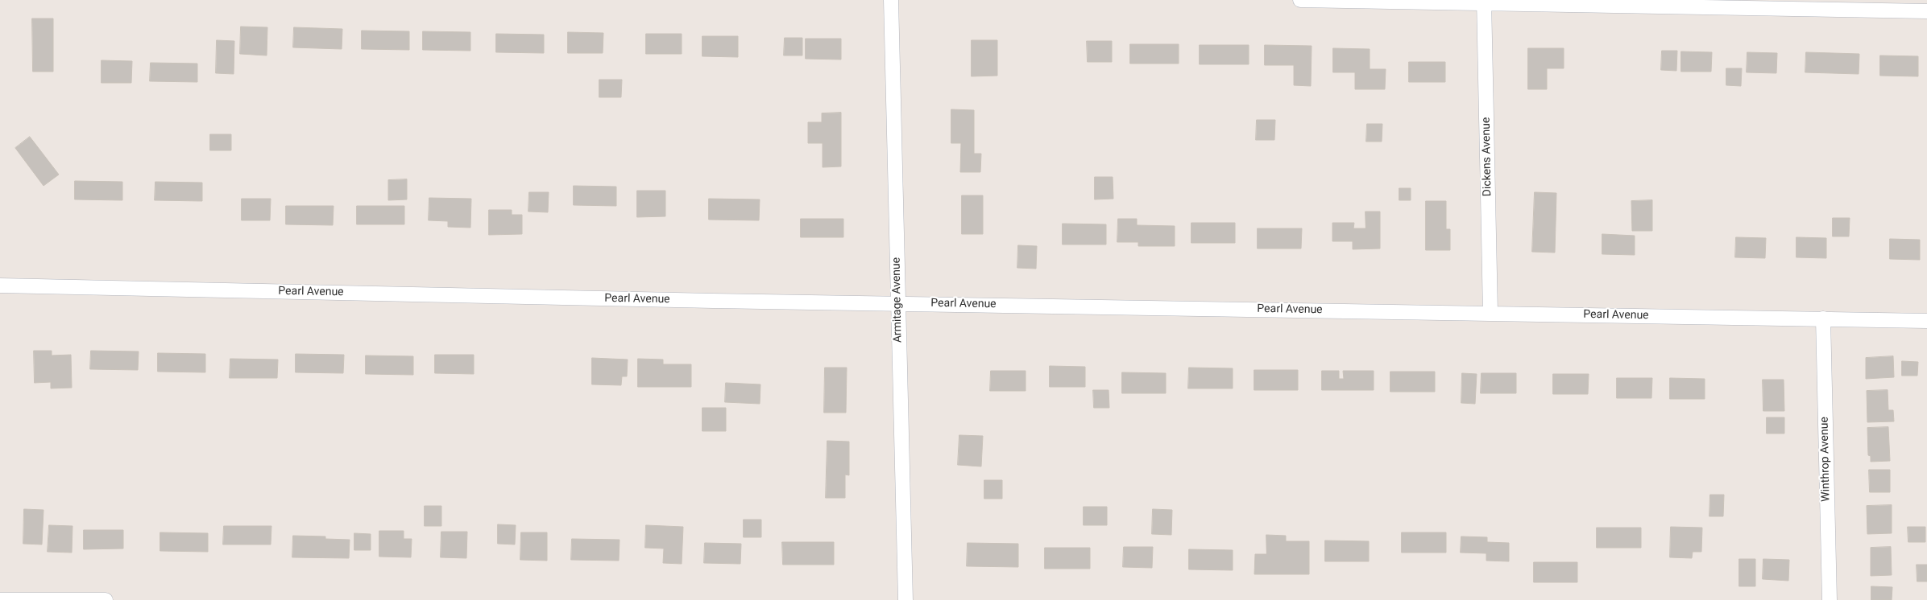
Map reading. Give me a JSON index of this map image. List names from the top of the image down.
{
  "streets": {
    "street": [
      "Dickens Avenue",
      "Pearl Avenue",
      "Armitage Avenue",
      "Winthrop Avenue"
    ]
  },
  "crossings": [
    ["Dickens Avenue", "Pearl Avenue"],
    ["Pearl Avenue", "Armitage Avenue"],
    ["Pearl Avenue", "Winthrop Avenue"]
  ]
}
